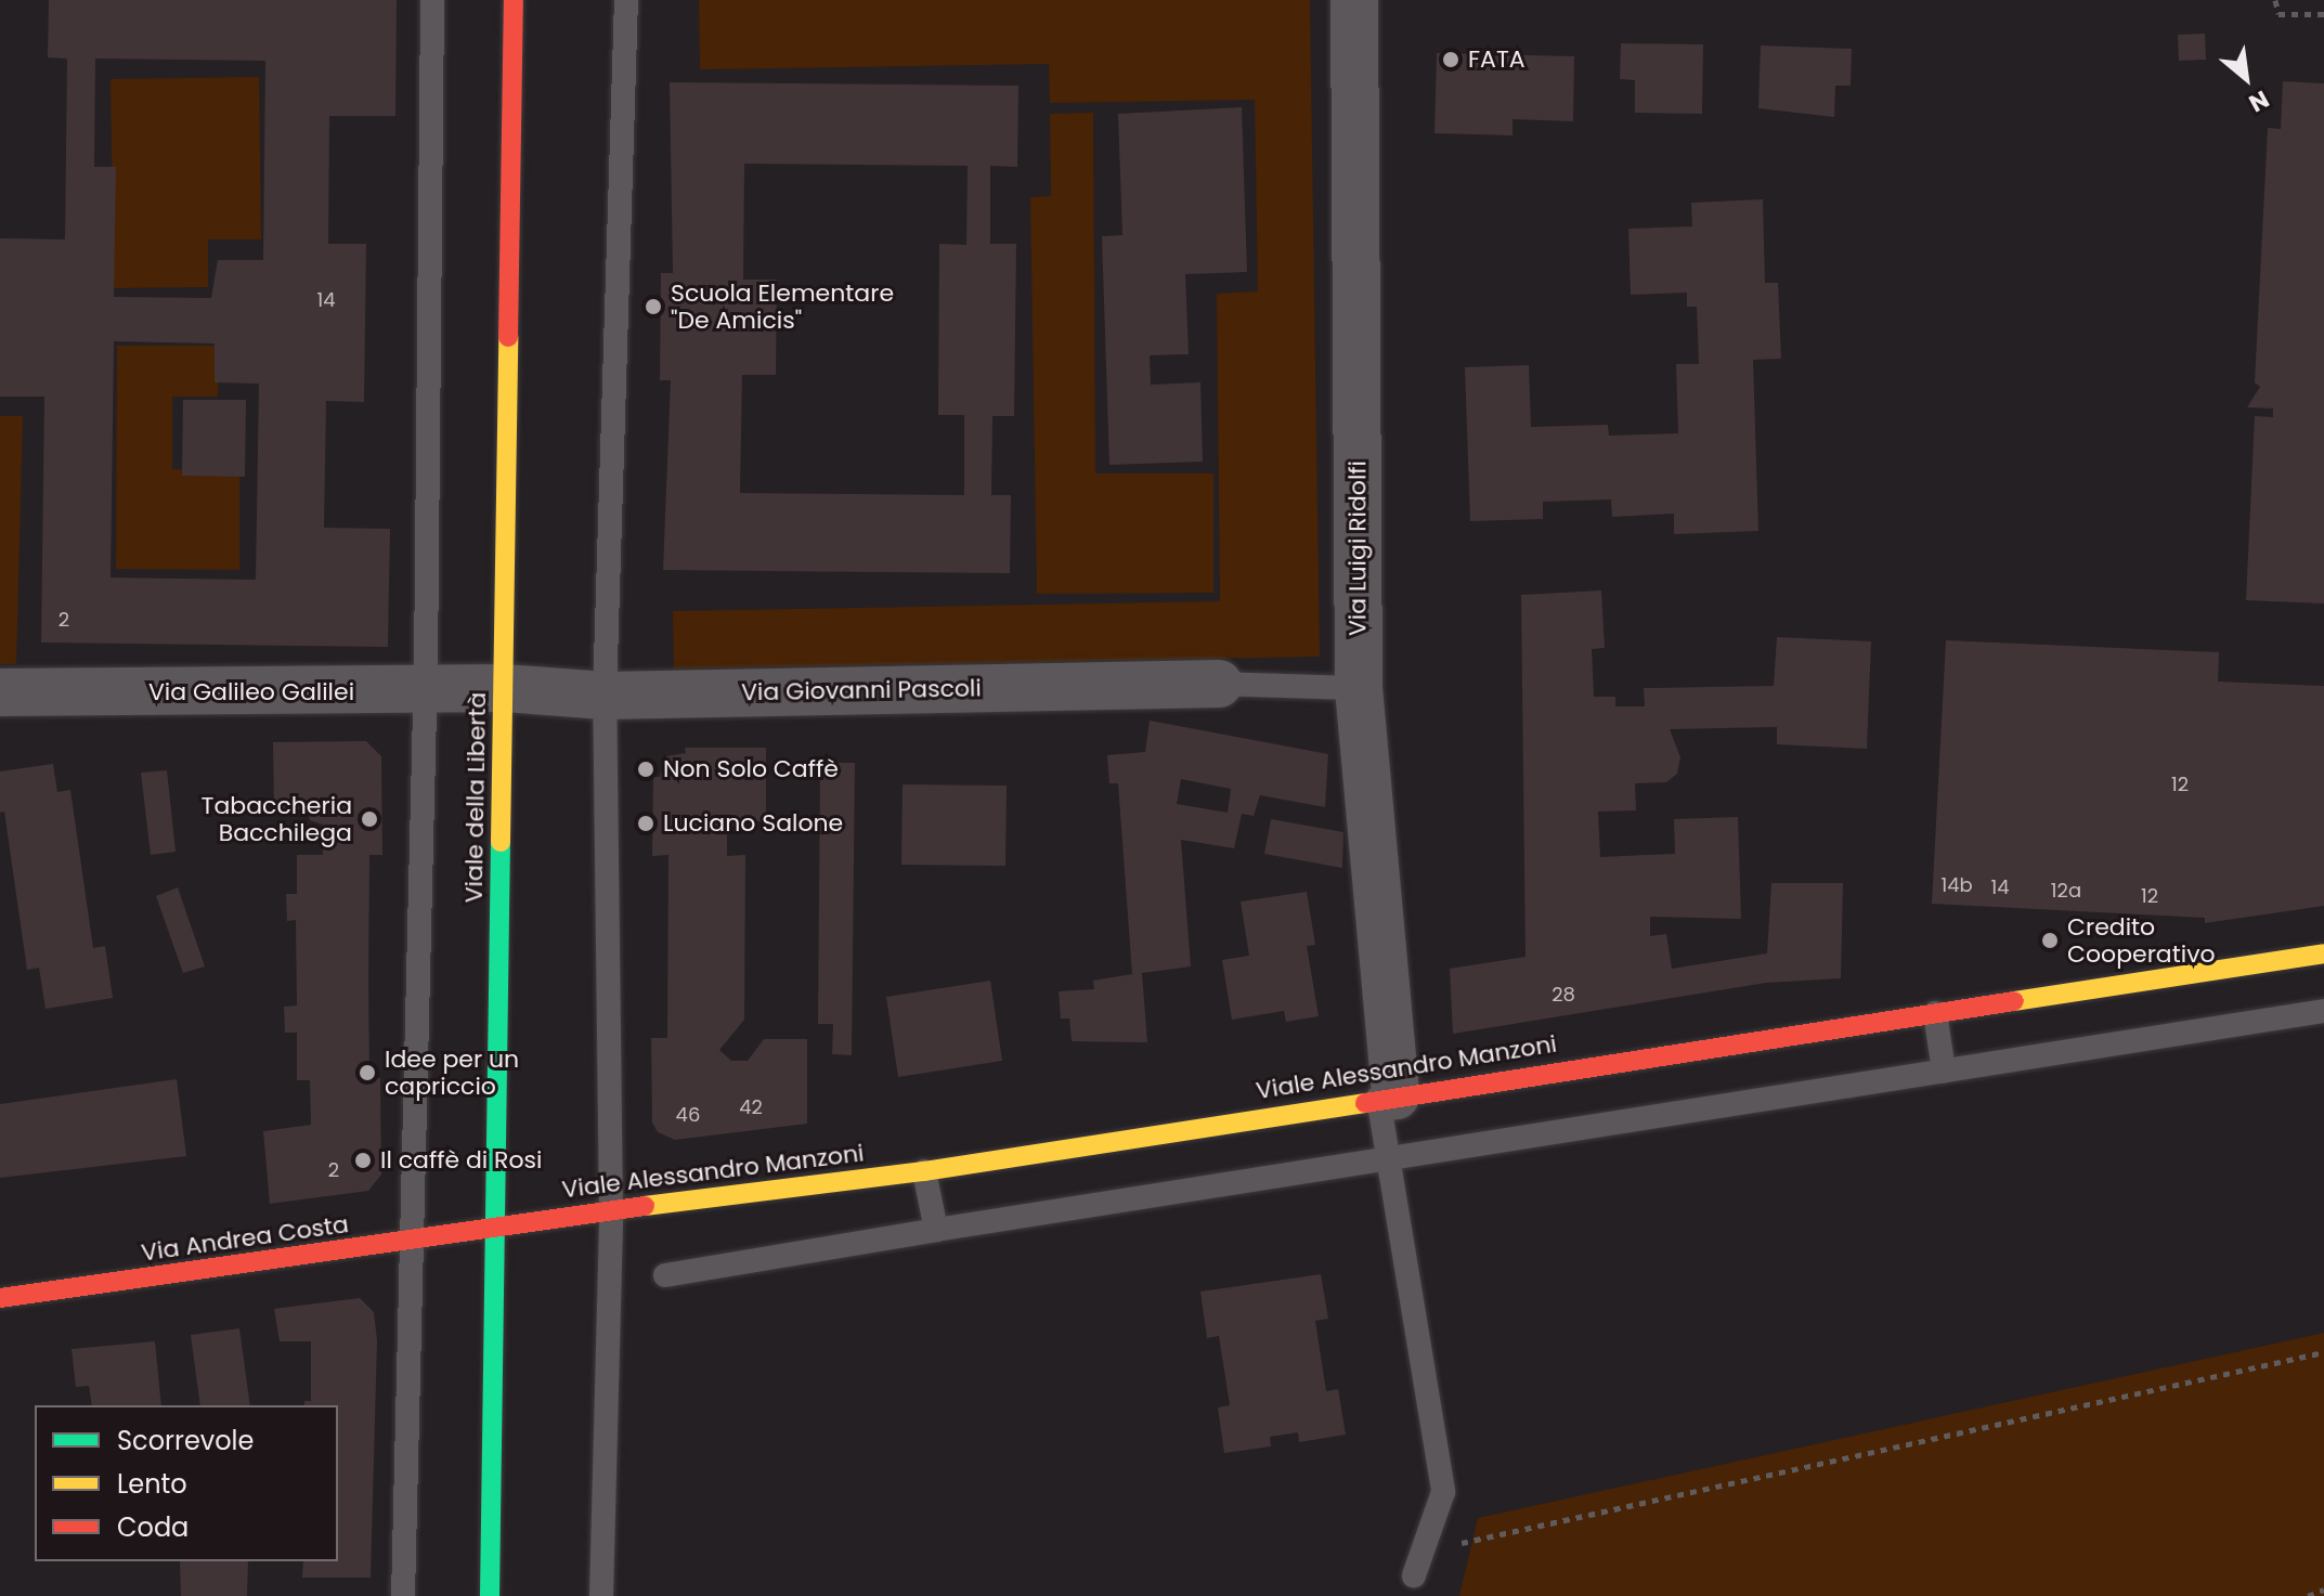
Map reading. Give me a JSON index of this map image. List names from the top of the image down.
{
  "streets": {
    "street": [
      "Via Luigi Ridolfi",
      "Via Giovanni Pascoli",
      "Via Galileo Galilei",
      "Viale della Libertà",
      "Viale Alessandro Manzoni",
      "Via Andrea Costa"
    ]
  },
  "crossings": [
    ["Via Luigi Ridolfi", "Viale Alessandro Manzoni"],
    ["Via Giovanni Pascoli", "Via Galileo Galilei"],
    ["Via Giovanni Pascoli", "Viale della Libertà"],
    ["Via Galileo Galilei", "Viale della Libertà"],
    ["Viale della Libertà", "Viale Alessandro Manzoni"],
    ["Viale della Libertà", "Via Andrea Costa"],
    ["Viale Alessandro Manzoni", "Via Andrea Costa"]
  ],
  "places": [
    "FATA",
    "Scuola Elementare \"De Amicis\"",
    "Non Solo Caffè",
    "Tabaccheria Bacchilega",
    "Luciano Salone",
    "Credito Cooperativo",
    "Idee per un capriccio",
    "Il caffè di Rosi"
  ],
  "house_numbers": [
    "14",
    "2",
    "12",
    "14b",
    "14",
    "12a",
    "12",
    "28",
    "42",
    "46",
    "2"
  ],
  "legend": ["Scorrevole", "Lento", "Coda"],
  "north": "bottom right"
}
